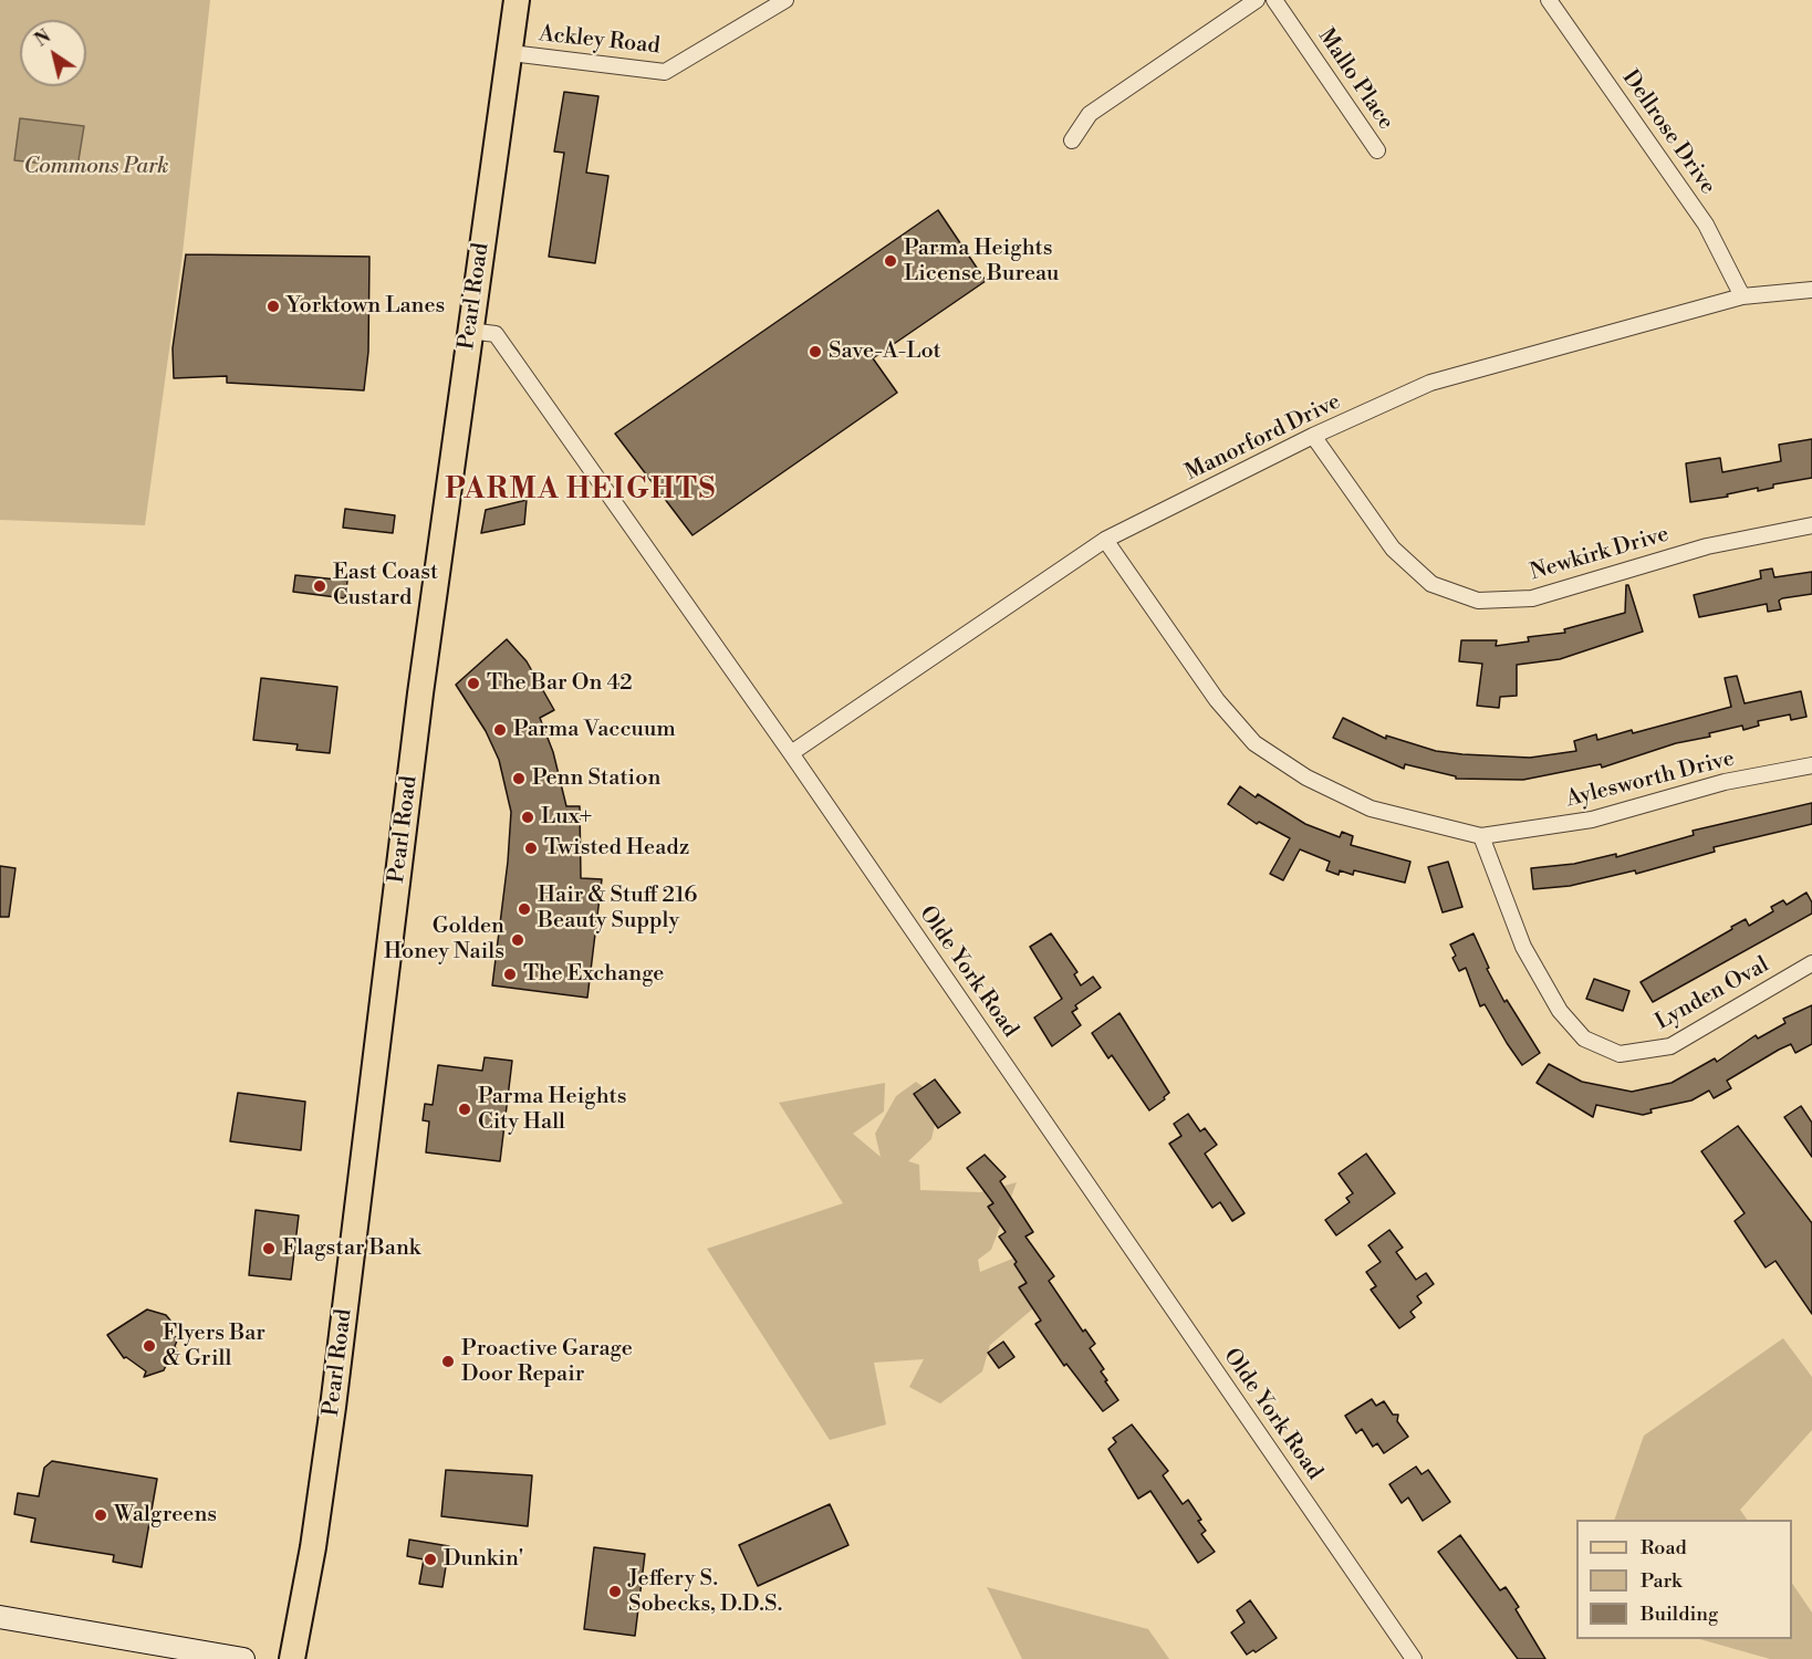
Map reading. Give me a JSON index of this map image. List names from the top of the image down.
{
  "streets": {
    "main road": ["Pearl Road"],
    "street": [
      "Ackley Road",
      "Mallo Place",
      "Dellrose Drive",
      "Manorford Drive",
      "Newkirk Drive",
      "Aylesworth Drive",
      "Olde York Road",
      "Lynden Oval"
    ]
  },
  "crossings": [
    ["Ackley Road", "Pearl Road"],
    ["Dellrose Drive", "Manorford Drive"],
    ["Pearl Road", "Olde York Road"],
    ["Manorford Drive", "Newkirk Drive"],
    ["Manorford Drive", "Aylesworth Drive"],
    ["Manorford Drive", "Olde York Road"],
    ["Aylesworth Drive", "Lynden Oval"]
  ],
  "districts": ["PARMA HEIGHTS"],
  "parks": ["Commons Park"],
  "places": [
    "Parma Heights License Bureau",
    "Yorktown Lanes",
    "Save-A-Lot",
    "East Coast Custard",
    "The Bar On 42",
    "Parma Vaccuum",
    "Penn Station",
    "Lux+",
    "Twisted Headz",
    "Hair & Stuff 216 Beauty Supply",
    "Golden Honey Nails",
    "The Exchange",
    "Parma Heights City Hall",
    "Flagstar Bank",
    "Flyers Bar & Grill",
    "Proactive Garage Door Repair",
    "Walgreens",
    "Dunkin'",
    "Jeffery S. Sobecks, D.D.S."
  ],
  "legend": ["Road", "Park", "Building"],
  "north": "top left"
}
